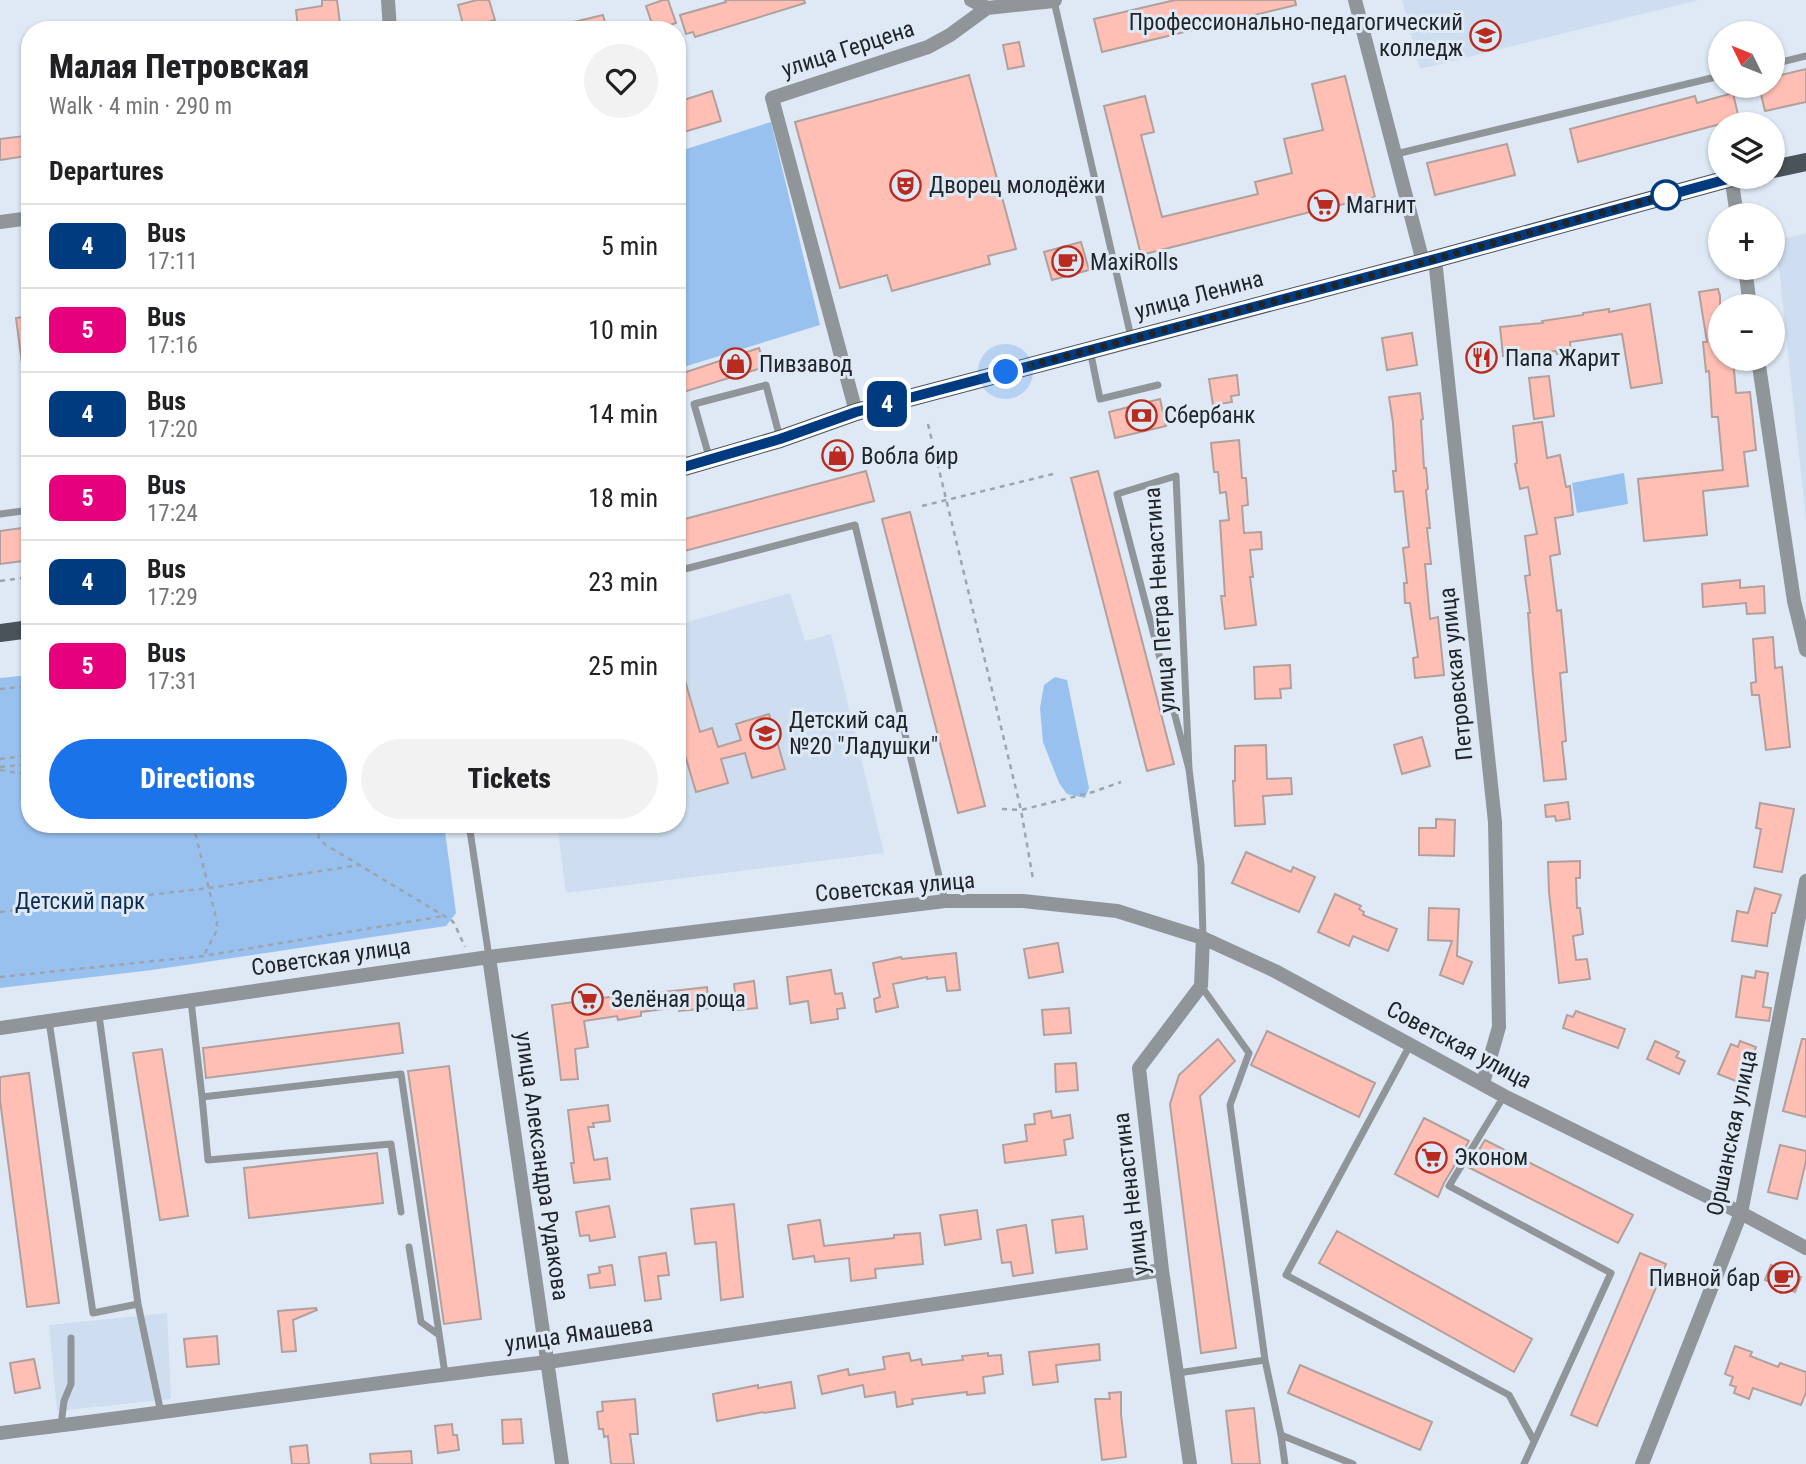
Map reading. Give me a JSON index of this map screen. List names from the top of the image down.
{
  "streets": {
    "main road": ["улица Ленина"],
    "street": [
      "улица Герцена",
      "Петровская улица",
      "Советская улица",
      "Оршанская улица",
      "улица Александра Рудакова",
      "улица Ненастина",
      "улица Ямашева"
    ],
    "lane": ["улица Петра Ненастина"]
  },
  "crossings": [
    ["улица Герцена", "улица Ленина"],
    ["улица Ленина", "Петровская улица"],
    ["улица Петра Ненастина", "Советская улица"],
    ["Петровская улица", "Советская улица"],
    ["Советская улица", "Оршанская улица"],
    ["Советская улица", "улица Александра Рудакова"],
    ["улица Александра Рудакова", "улица Ямашева"],
    ["улица Ненастина", "улица Ямашева"]
  ],
  "parks": ["Детский парк"],
  "places": {
    "school or university": ["Профессионально-педагогический колледж", "Детский сад №20 \"Ладушки\""],
    "theatre": ["Дворец молодёжи"],
    "supermarket": ["Магнит", "Зелёная роща", "Эконом"],
    "cafe": ["MaxiRolls", "Пивной бар"],
    "restaurant": ["Папа Жарит"],
    "shop": ["Пивзавод", "Вобла бир"],
    "bank": ["Сбербанк"]
  },
  "lines": ["bus line 4"],
  "north": "top left",
  "page": {
    "on_map": "4",
    "map_buttons": ["+", "−"],
    "heading": [
      ["Малая Петровская", "Walk · 4 min · 290 m"],
      "Departures"
    ],
    "list": [
      {
        "mark": "4",
        "name": "Bus",
        "note": "17:11",
        "value": "5 min"
      },
      {
        "mark": "5",
        "name": "Bus",
        "note": "17:16",
        "value": "10 min"
      },
      {
        "mark": "4",
        "name": "Bus",
        "note": "17:20",
        "value": "14 min"
      },
      {
        "mark": "5",
        "name": "Bus",
        "note": "17:24",
        "value": "18 min"
      },
      {
        "mark": "4",
        "name": "Bus",
        "note": "17:29",
        "value": "23 min"
      },
      {
        "mark": "5",
        "name": "Bus",
        "note": "17:31",
        "value": "25 min"
      }
    ],
    "buttons": ["Directions", "Tickets"]
  }
}
